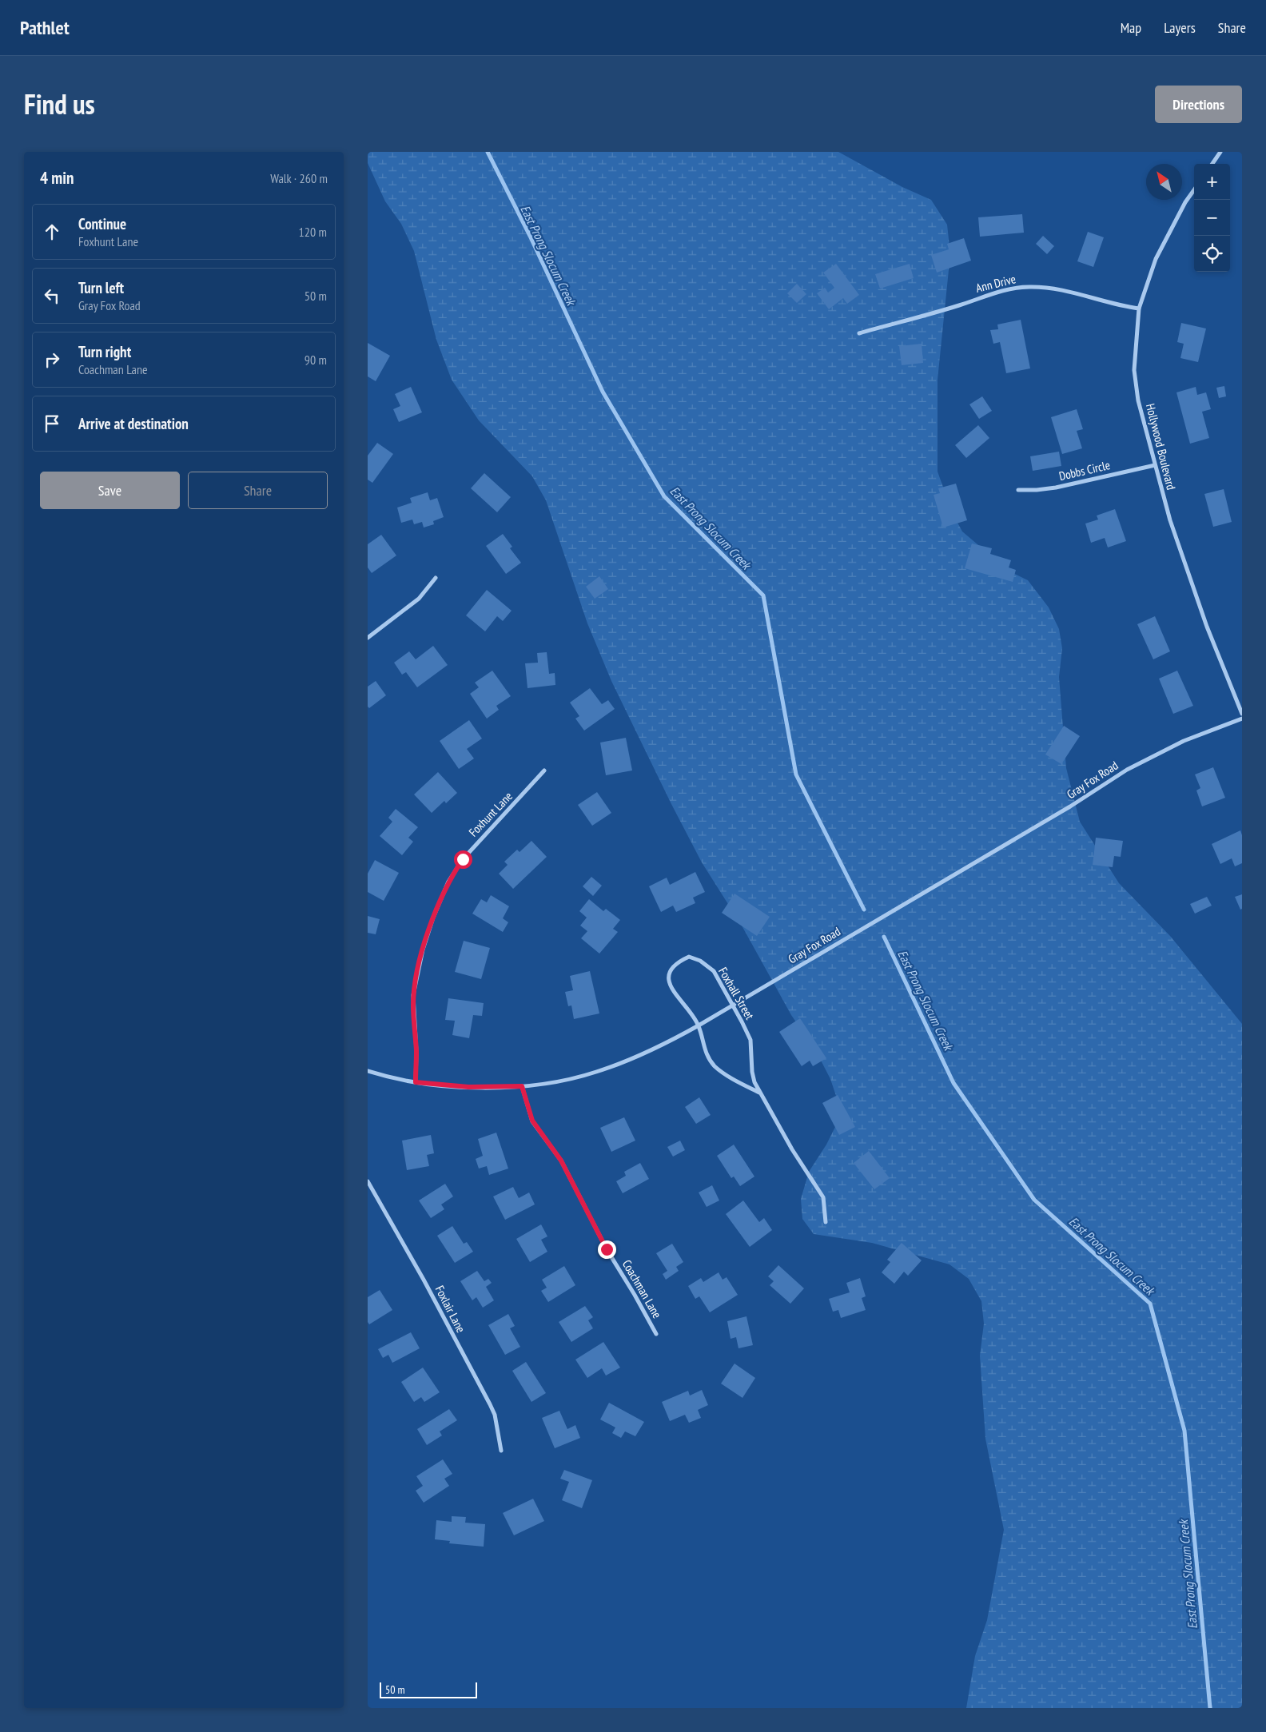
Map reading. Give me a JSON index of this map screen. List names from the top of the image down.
{
  "streets": {
    "street": [
      "Ann Drive",
      "Hollywood Boulevard",
      "Dobbs Circle",
      "Gray Fox Road",
      "Foxhunt Lane",
      "Foxhall Street",
      "Coachman Lane",
      "Foxlair Lane"
    ]
  },
  "crossings": [
    ["Ann Drive", "Hollywood Boulevard"],
    ["Hollywood Boulevard", "Dobbs Circle"],
    ["Gray Fox Road", "Foxhunt Lane"],
    ["Gray Fox Road", "Foxhall Street"],
    ["Gray Fox Road", "Coachman Lane"]
  ],
  "water": ["East Prong Slocum Creek"],
  "scale_bar": "50 m",
  "north": "top left",
  "page": {
    "header": "Pathlet",
    "nav": ["Map", "Layers", "Share"],
    "title": "Find us",
    "buttons": [
      "Directions",
      ["Save", "Share"]
    ],
    "heading": ["4 min", "Walk · 260 m"],
    "map_buttons": ["+", "−"],
    "list": [
      ["Continue", "Foxhunt Lane", "120 m"],
      ["Turn left", "Gray Fox Road", "50 m"],
      ["Turn right", "Coachman Lane", "90 m"],
      "Arrive at destination"
    ],
    "scale": "50 m"
  }
}
